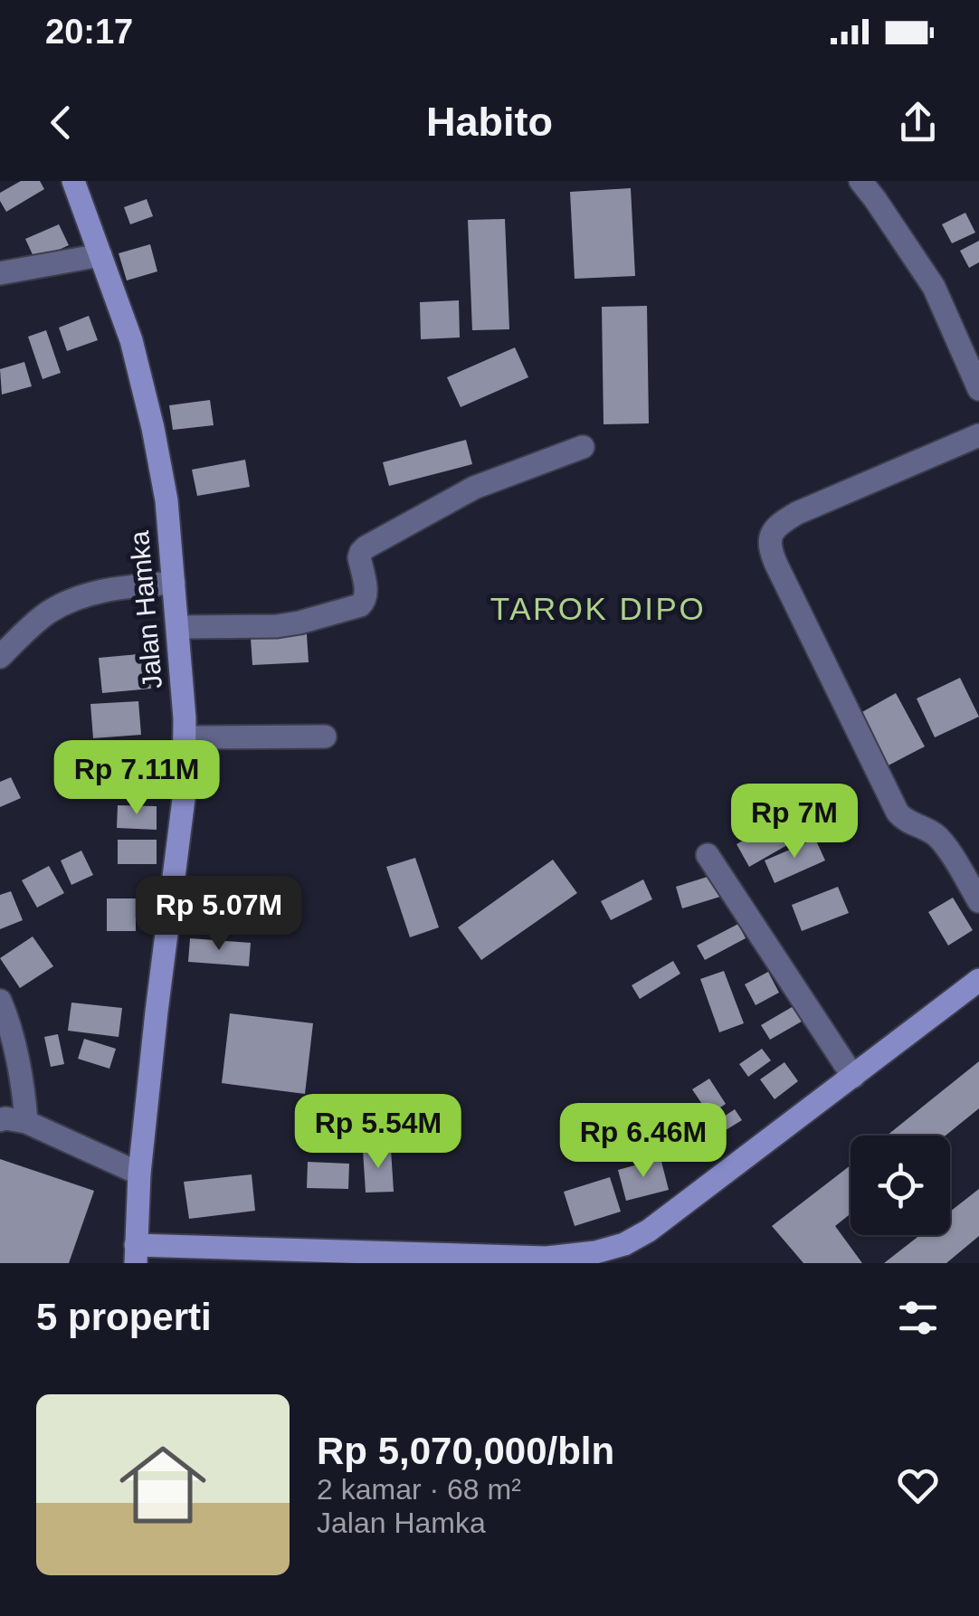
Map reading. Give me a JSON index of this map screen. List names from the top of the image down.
{
  "streets": {
    "street": ["Jalan Hamka"]
  },
  "districts": ["TAROK DIPO"],
  "page": {
    "status": "20:17",
    "header": "Habito",
    "price": [
      "Rp 7.11M",
      "Rp 7M",
      "Rp 5.07M",
      "Rp 5.54M",
      "Rp 6.46M"
    ],
    "heading": "5 properti",
    "list": [
      {
        "name": "Rp 5,070,000/bln",
        "note": "2 kamar · 68 m² · Jalan Hamka"
      }
    ]
  }
}
